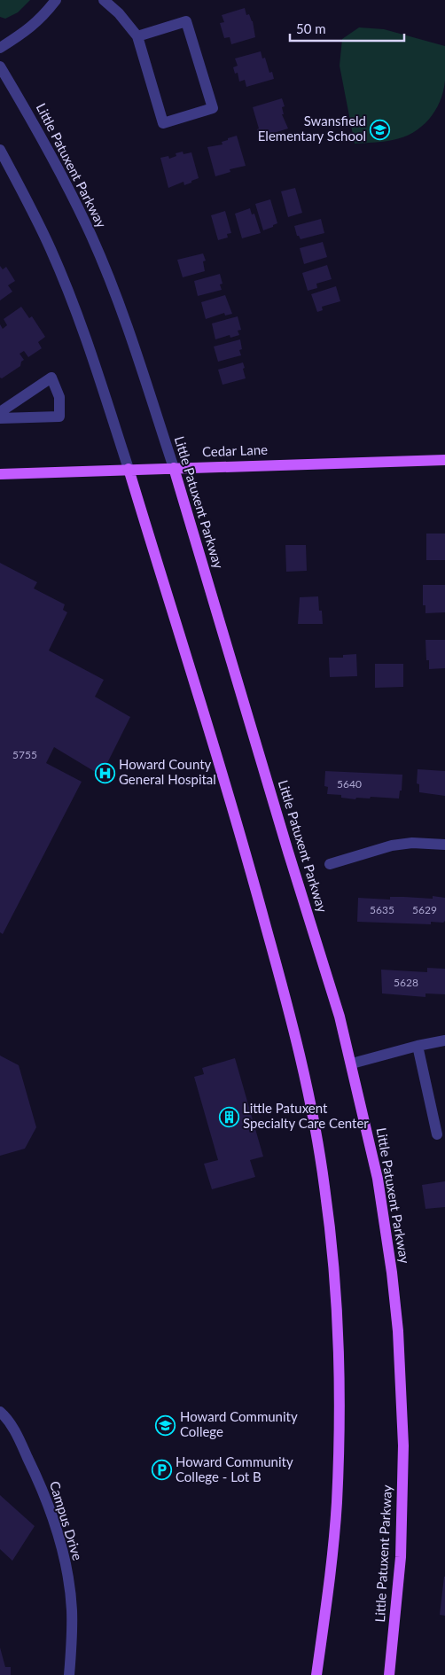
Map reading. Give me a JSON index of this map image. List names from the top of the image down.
{
  "streets": {
    "main road": ["Little Patuxent Parkway", "Cedar Lane"],
    "street": ["Campus Drive"]
  },
  "crossings": [
    ["Little Patuxent Parkway", "Cedar Lane"]
  ],
  "places": {
    "school or university": ["Swansfield Elementary School", "Howard Community College"],
    "hospital": ["Howard County General Hospital"],
    "building": ["Little Patuxent Specialty Care Center"],
    "parking": ["Howard Community College - Lot B"]
  },
  "house_numbers": [
    "5755",
    "5640",
    "5635",
    "5629",
    "5628"
  ],
  "scale_bar": "50 m"
}
